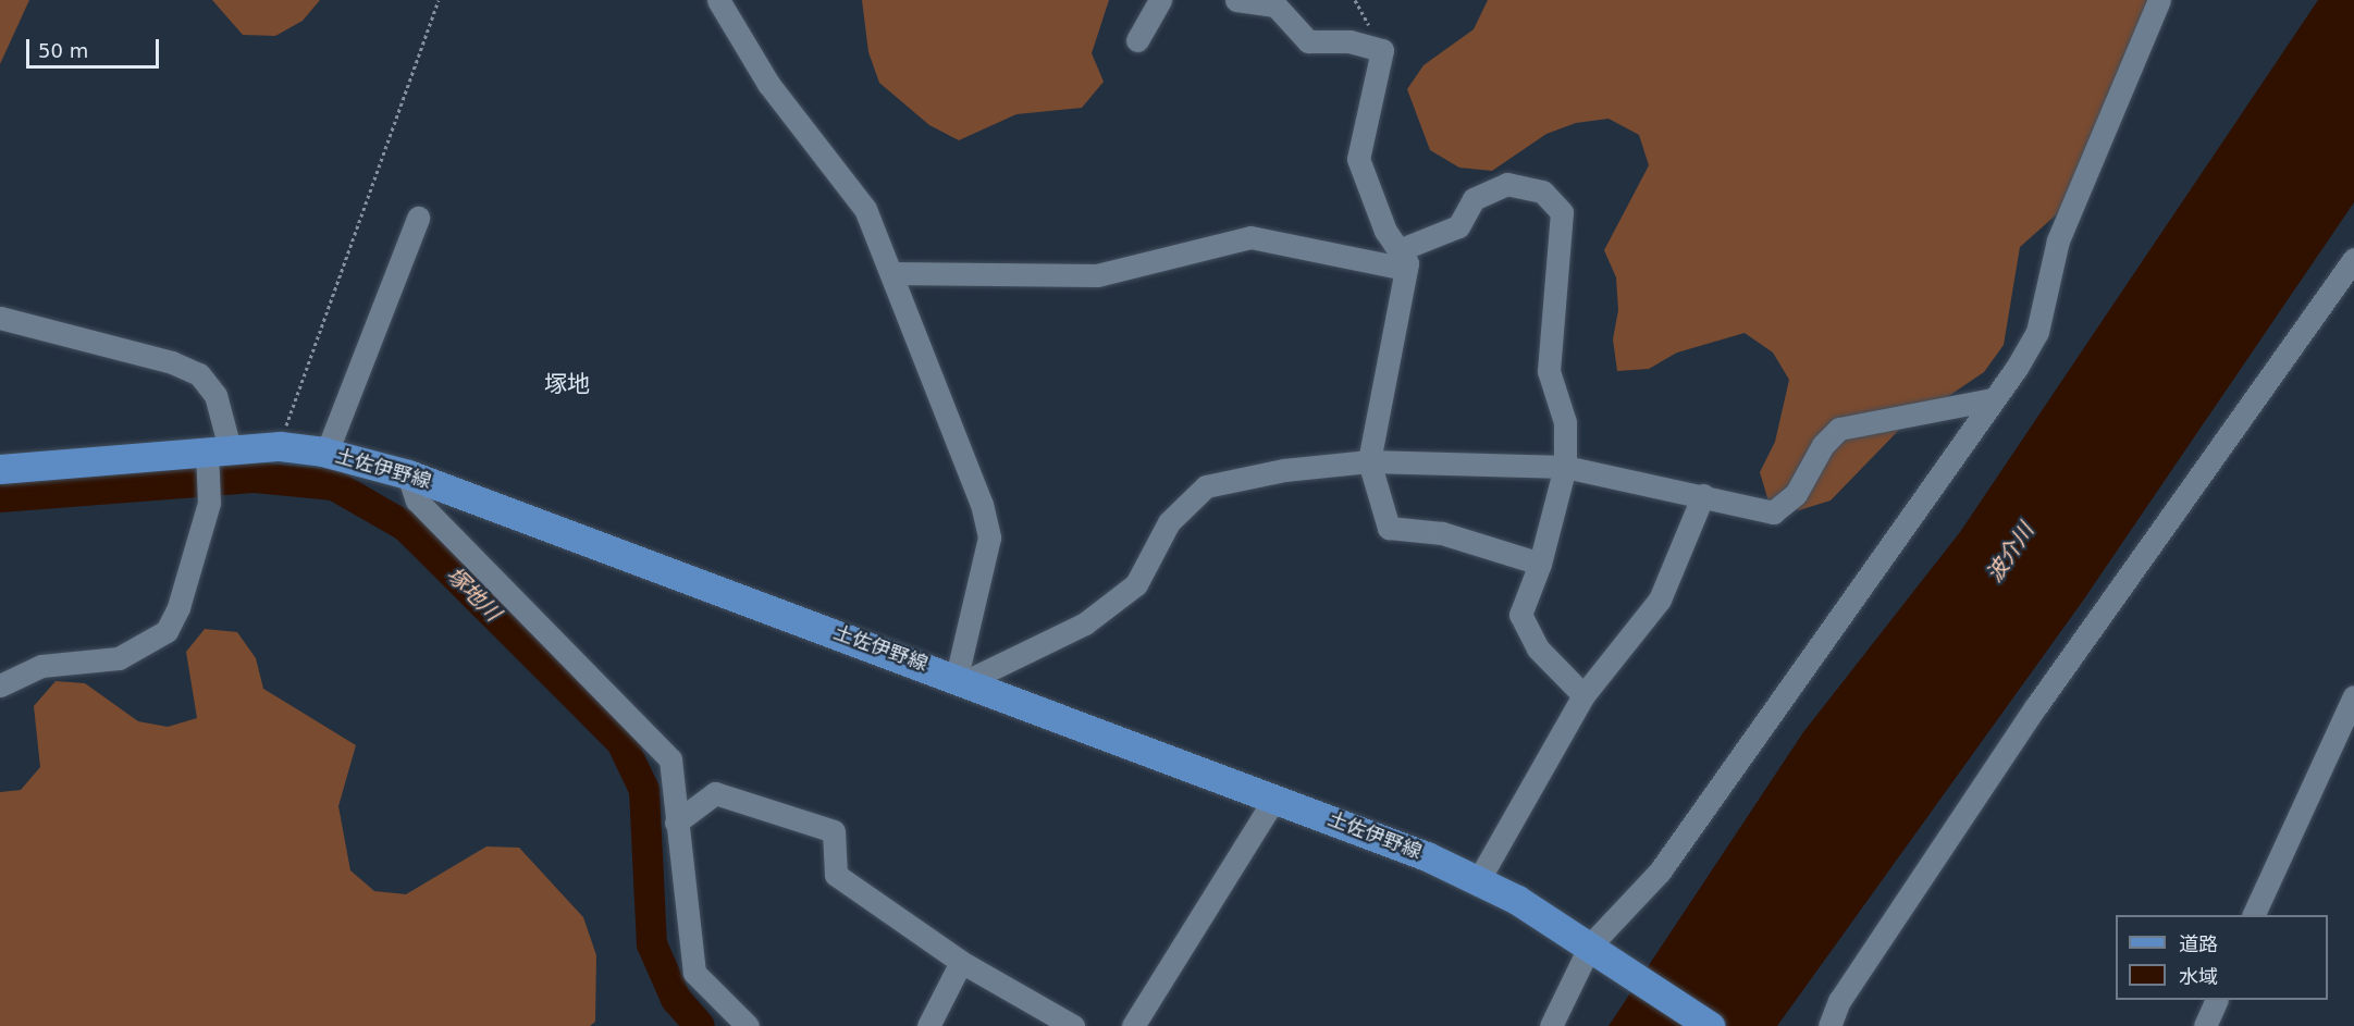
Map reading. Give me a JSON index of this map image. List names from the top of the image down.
{
  "streets": {
    "main road": ["土佐伊野線"]
  },
  "districts": ["塚地"],
  "water": ["波介川", "塚地川"],
  "legend": ["道路", "水域"],
  "scale_bar": "50 m"
}
